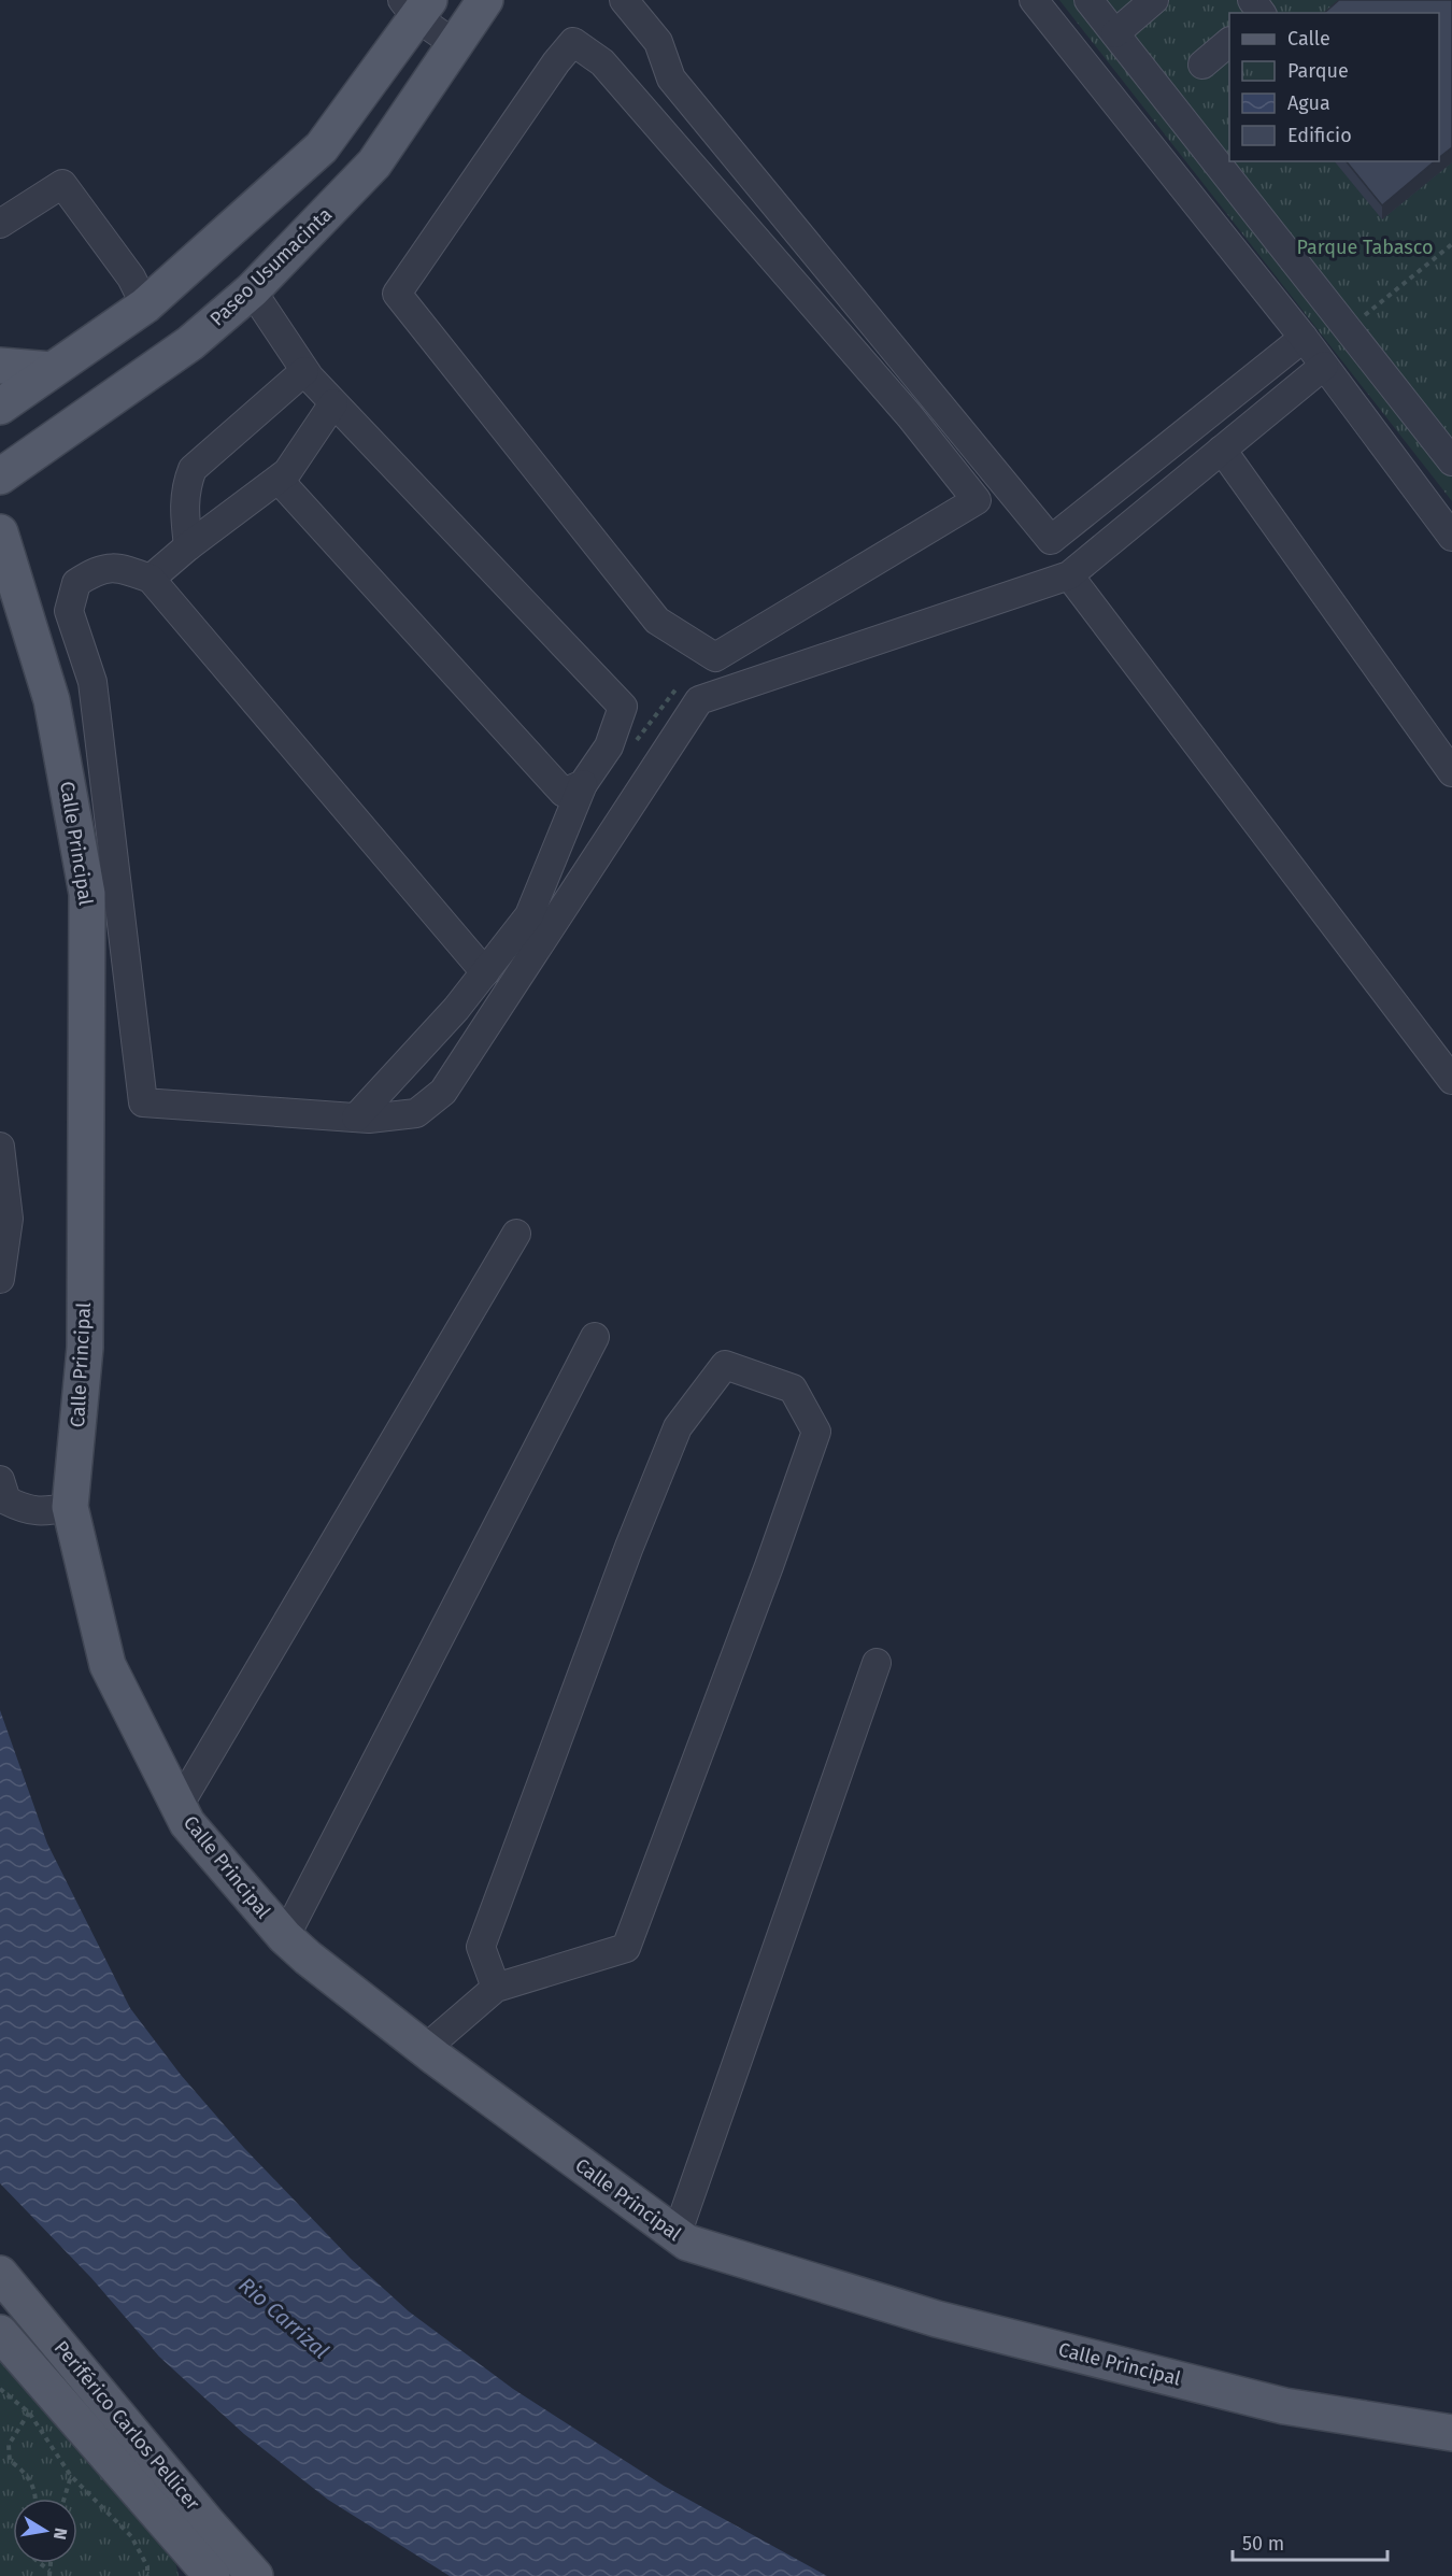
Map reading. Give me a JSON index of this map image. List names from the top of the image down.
{
  "streets": {
    "main road": ["Paseo Usumacinta", "Calle Principal", "Periférico Carlos Pellicer"]
  },
  "water": ["Rio Carrizal"],
  "parks": ["Parque Tabasco"],
  "legend": [
    "Calle",
    "Parque",
    "Agua",
    "Edificio"
  ],
  "scale_bar": "50 m",
  "north": "right"
}
